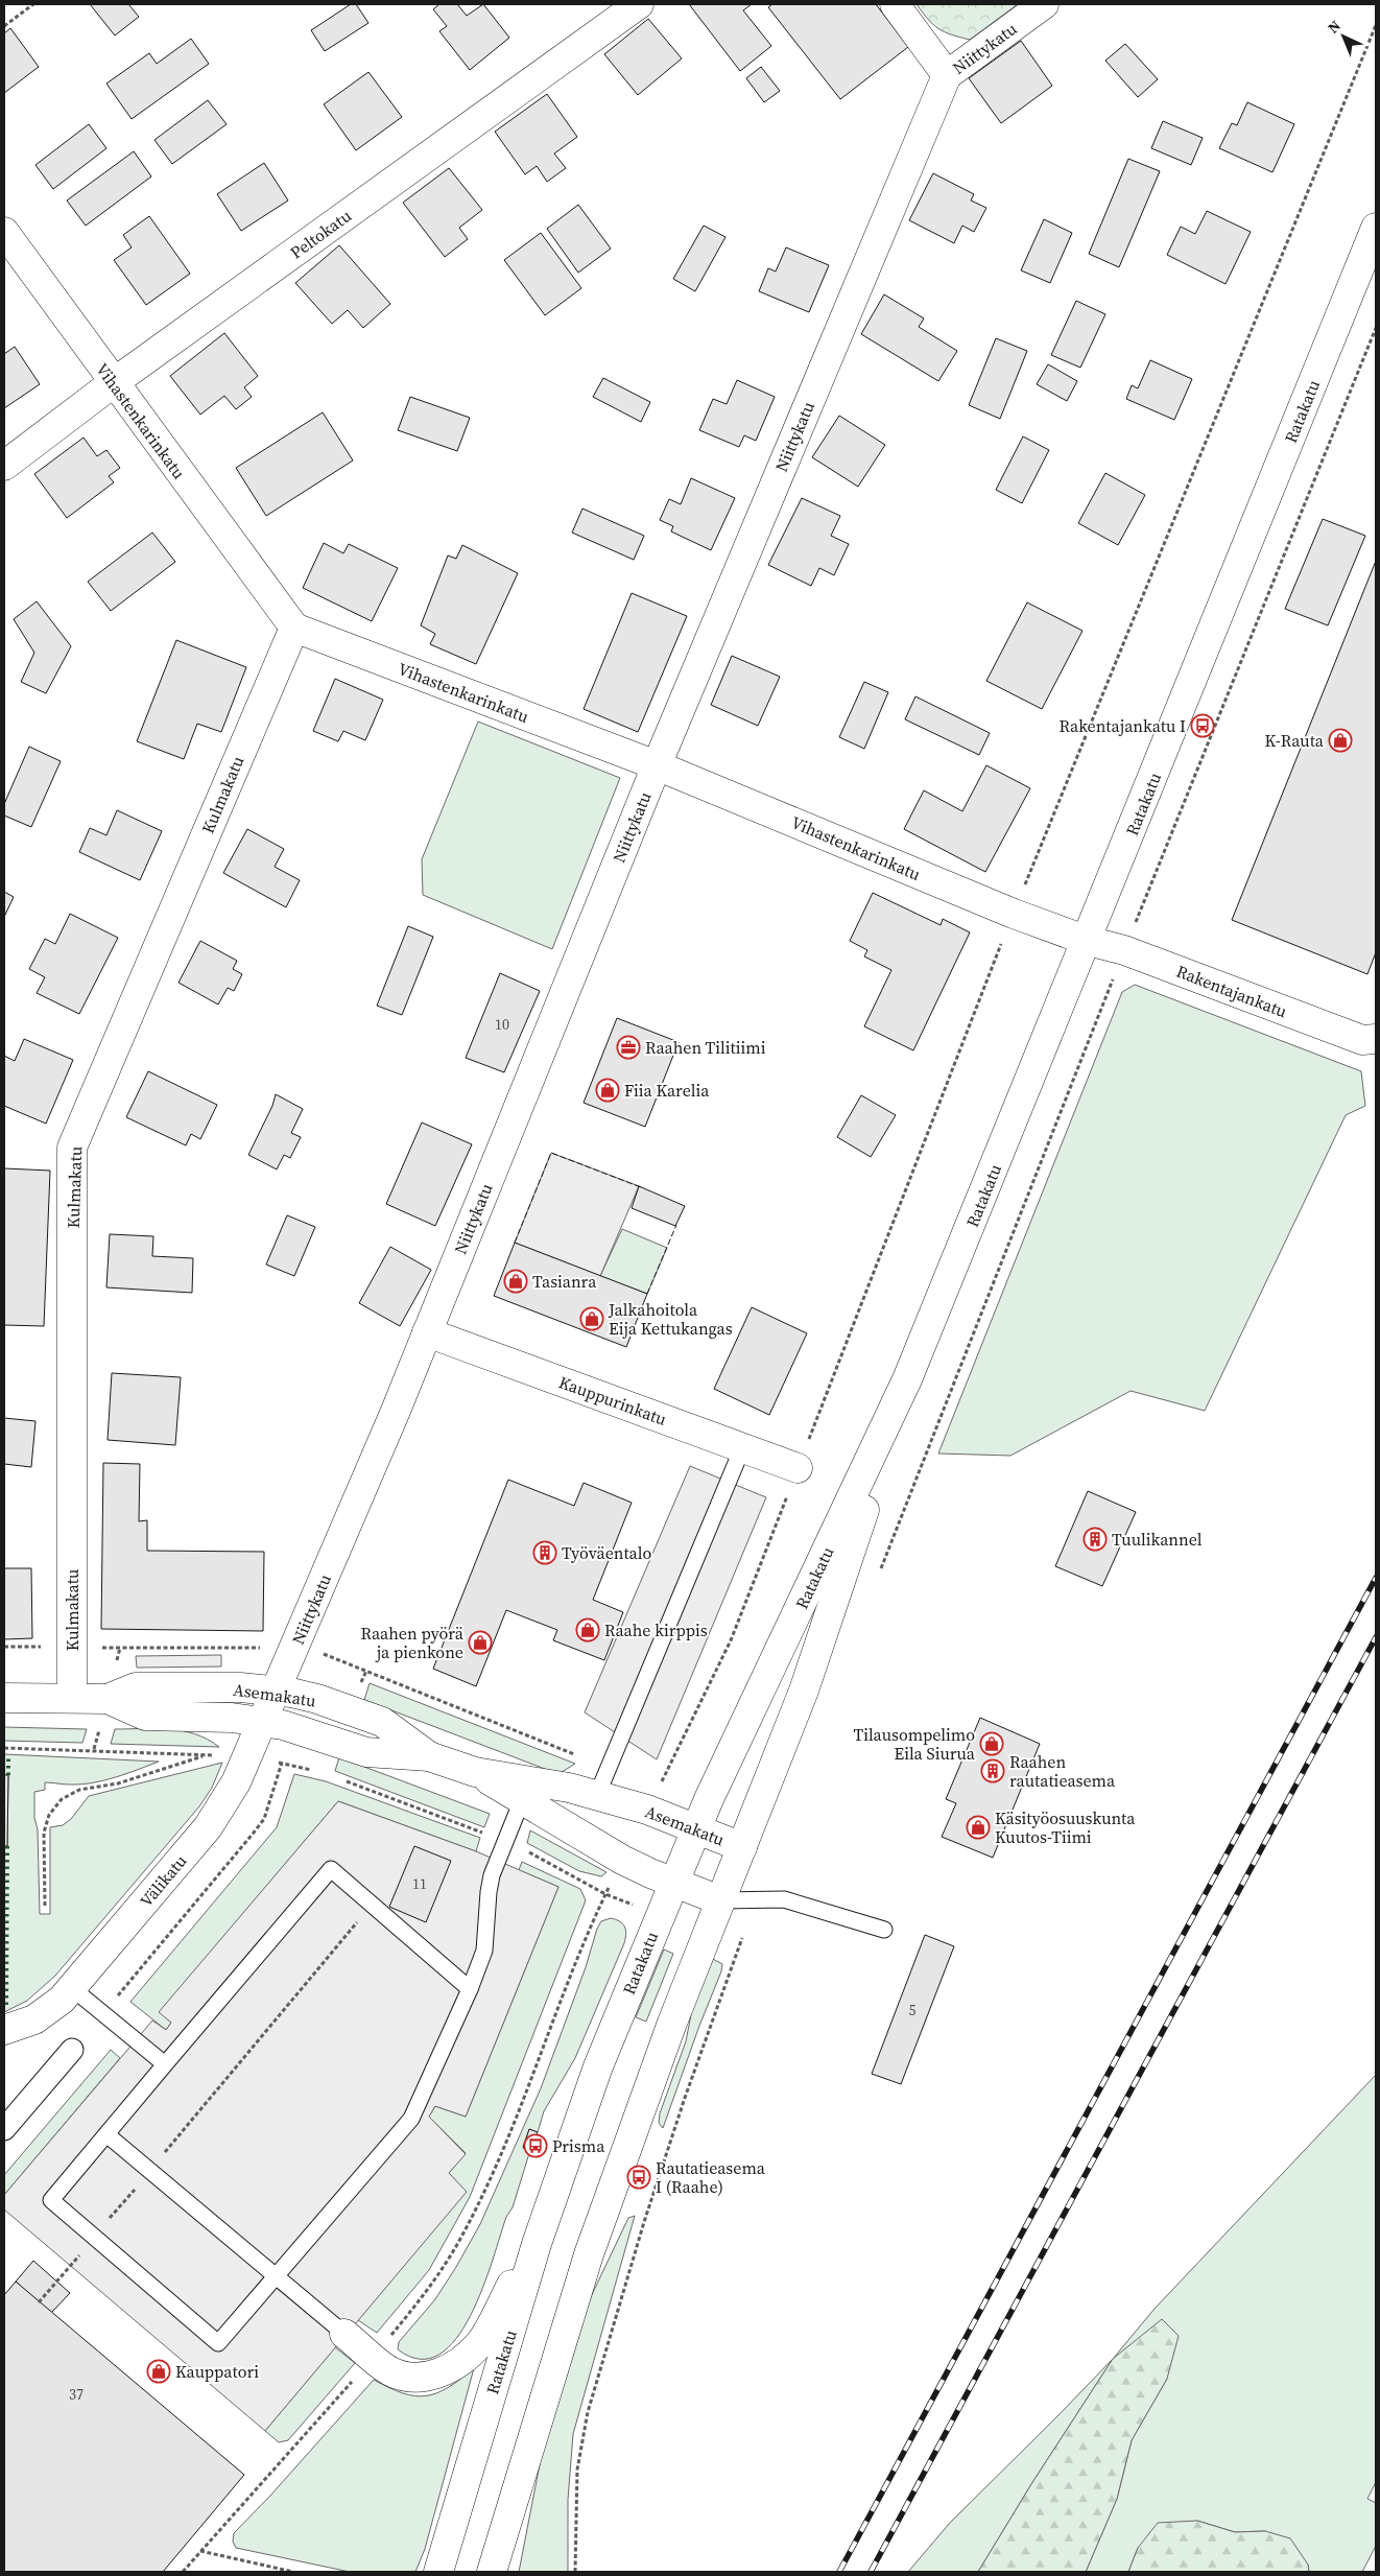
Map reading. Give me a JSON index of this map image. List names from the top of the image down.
{
  "streets": {
    "street": [
      "Niittykatu",
      "Peltokatu",
      "Ratakatu",
      "Vihastenkarinkatu",
      "Kulmakatu",
      "Rakentajankatu",
      "Kauppurinkatu",
      "Asemakatu",
      "Välikatu"
    ]
  },
  "crossings": [
    ["Niittykatu", "Vihastenkarinkatu"],
    ["Niittykatu", "Kauppurinkatu"],
    ["Niittykatu", "Asemakatu"],
    ["Niittykatu", "Välikatu"],
    ["Peltokatu", "Vihastenkarinkatu"],
    ["Ratakatu", "Vihastenkarinkatu"],
    ["Ratakatu", "Rakentajankatu"],
    ["Ratakatu", "Asemakatu"],
    ["Vihastenkarinkatu", "Kulmakatu"],
    ["Vihastenkarinkatu", "Rakentajankatu"],
    ["Kulmakatu", "Asemakatu"],
    ["Asemakatu", "Välikatu"]
  ],
  "places": {
    "bus stop": ["Rakentajankatu I", "Prisma", "Rautatieasema I (Raahe)"],
    "shop": [
      "K-Rauta",
      "Fiia Karelia",
      "Tasianra",
      "Jalkahoitola Eija Kettukangas",
      "Raahe kirppis",
      "Raahen pyörä ja pienkone",
      "Tilausompelimo Eila Siurua",
      "Käsityöosuuskunta Kuutos-Tiimi",
      "Kauppatori"
    ],
    "office": ["Raahen Tilitiimi"],
    "building": ["Tuulikannel", "Työväentalo", "Raahen rautatieasema"]
  },
  "house_numbers": [
    "10",
    "11",
    "5",
    "37"
  ],
  "north": "top left"
}
